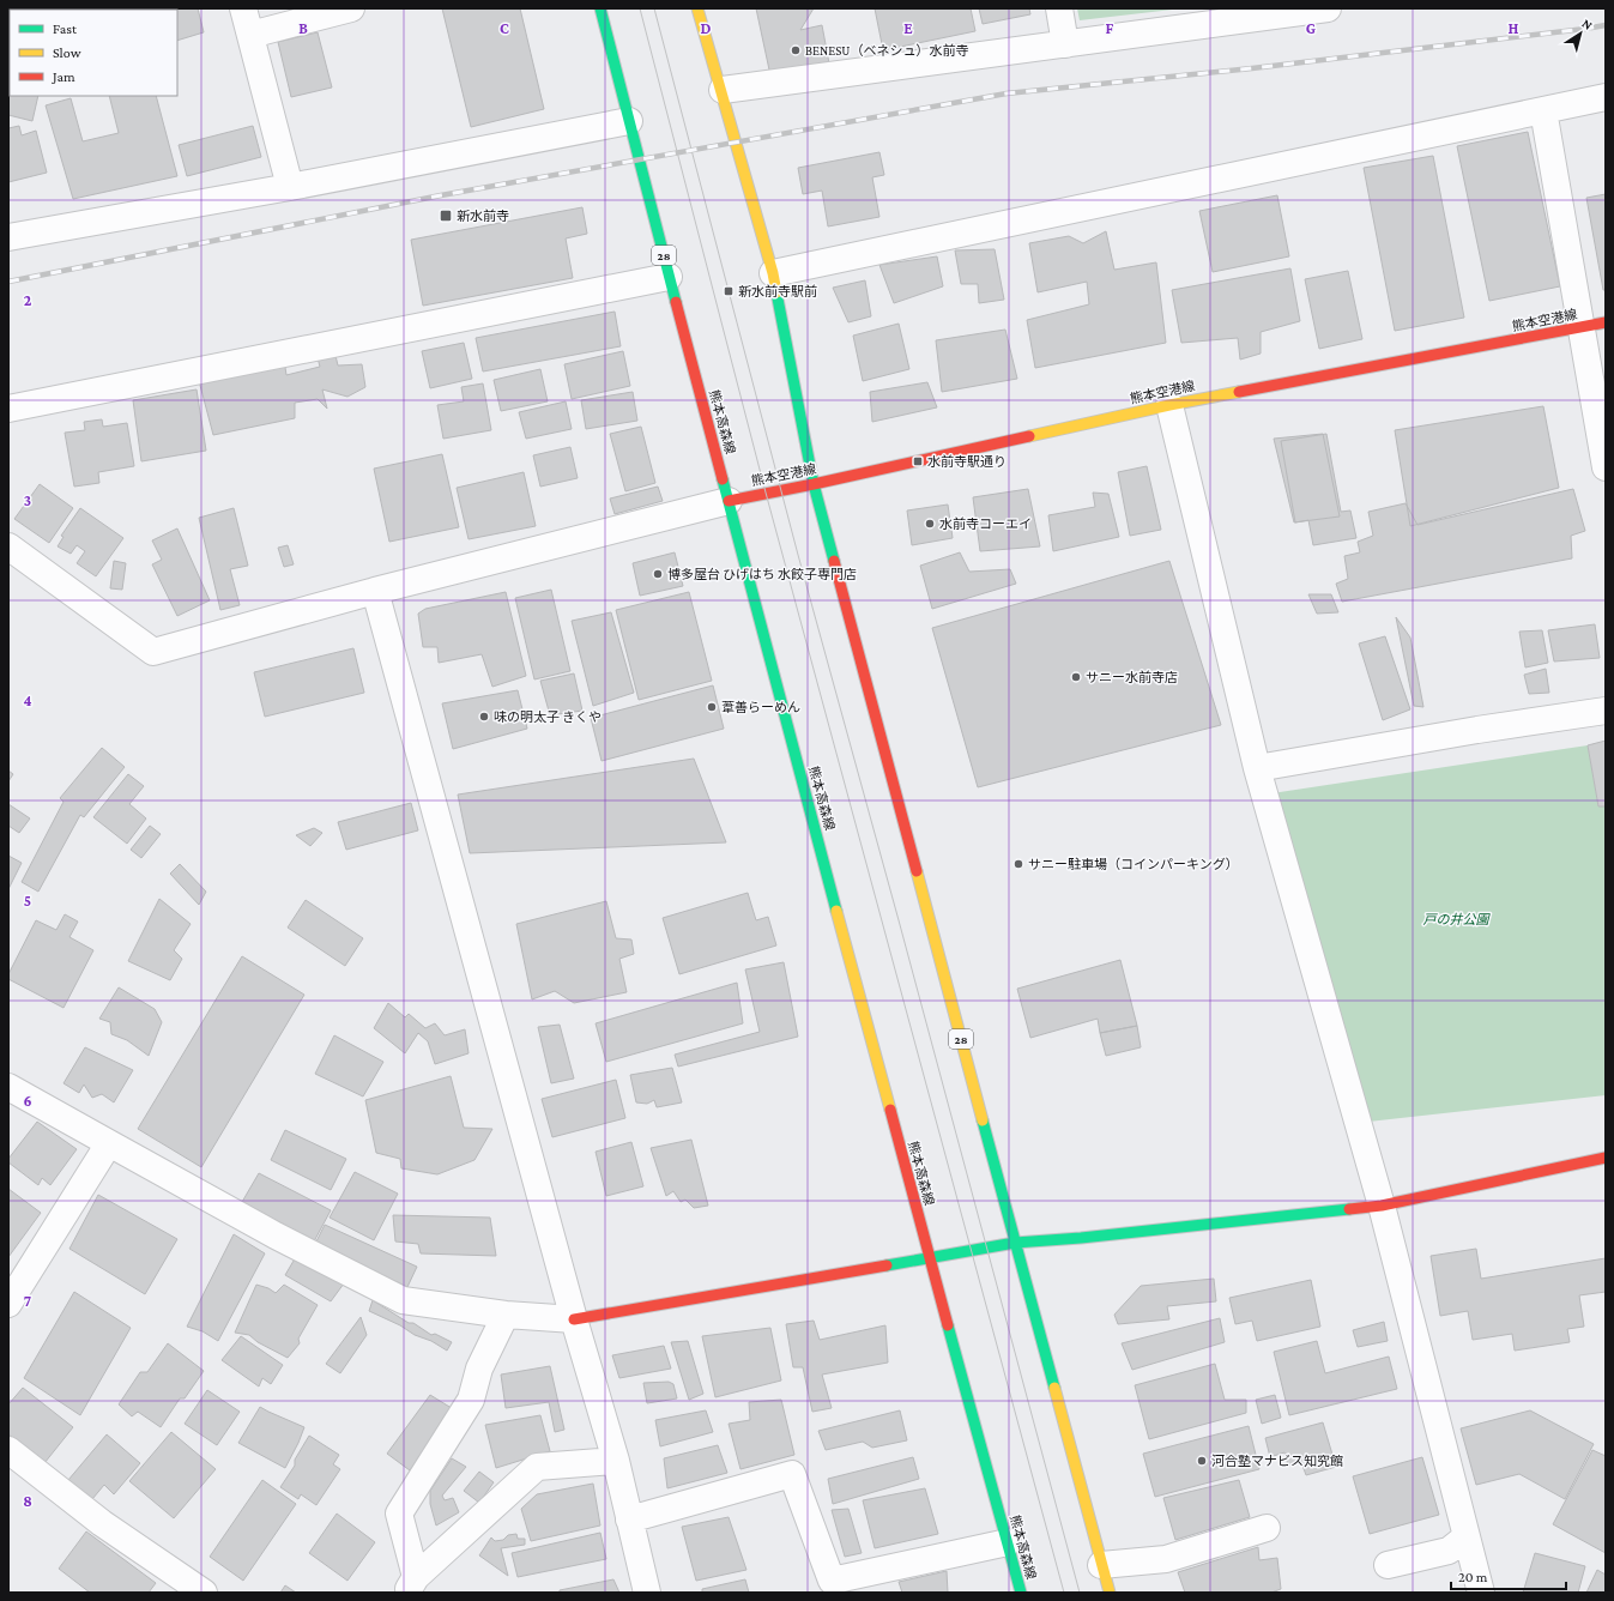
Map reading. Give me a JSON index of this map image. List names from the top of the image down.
{
  "streets": {
    "main road": ["28", "熊本空港線", "熊本高森線"]
  },
  "crossings": [
    ["28", "熊本空港線"],
    ["熊本空港線", "熊本高森線"]
  ],
  "parks": ["戸の井公園"],
  "places": {
    "other": [
      "BENESU（ベネシュ）水前寺",
      "水前寺コーエイ",
      "博多屋台 ひげはち 水餃子専門店",
      "サニー水前寺店",
      "葦善らーめん",
      "味の明太子 きくや",
      "サニー駐車場（コインパーキング）",
      "河合塾マナビス知究館"
    ],
    "transit": ["新水前寺", "新水前寺駅前", "水前寺駅通り"]
  },
  "legend": ["Fast", "Slow", "Jam"],
  "scale_bar": "20 m",
  "north": "top right",
  "grid": {
    "columns": [
      "B",
      "C",
      "D",
      "E",
      "F",
      "G",
      "H"
    ],
    "rows": [
      "2",
      "3",
      "4",
      "5",
      "6",
      "7",
      "8"
    ]
  }
}
